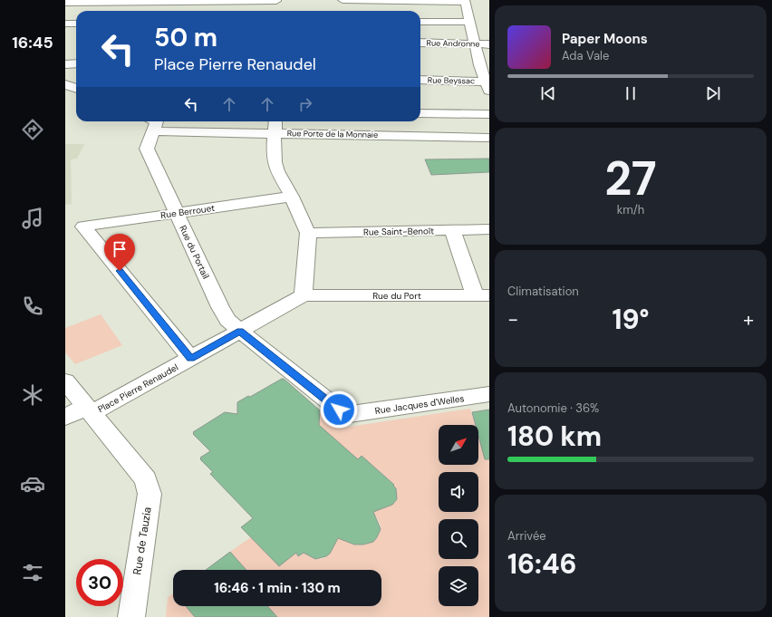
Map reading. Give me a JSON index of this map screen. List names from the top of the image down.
{
  "streets": {
    "street": [
      "Rue Andronne",
      "Rue Beyssac",
      "Rue Porte de la Monnaie",
      "Rue Berrouet",
      "Rue Saint-Benoît",
      "Rue du Portail",
      "Rue du Port",
      "Place Pierre Renaudel",
      "Rue Jacques d'Welles",
      "Rue de Tauzia"
    ]
  },
  "crossings": [
    ["Rue Porte de la Monnaie", "Rue du Portail"],
    ["Rue Berrouet", "Rue du Portail"],
    ["Rue Berrouet", "Place Pierre Renaudel"],
    ["Rue du Portail", "Place Pierre Renaudel"],
    ["Rue du Portail", "Rue Jacques d'Welles"],
    ["Rue du Port", "Place Pierre Renaudel"],
    ["Place Pierre Renaudel", "Rue Jacques d'Welles"],
    ["Place Pierre Renaudel", "Rue de Tauzia"]
  ],
  "north": "top right",
  "page": {
    "tabs": "16:45",
    "turn": ["50 m", "Place Pierre Renaudel"],
    "song": ["Paper Moons", "Ada Vale"],
    "tile": [
      ["27", "km/h"],
      "Climatisation",
      ["Autonomie · 36%", "180 km"],
      ["Arrivée", "16:46"]
    ],
    "heat": ["−", "19°", "+"],
    "limit": "30",
    "trip": "16:46 · 1 min · 130 m"
  }
}
